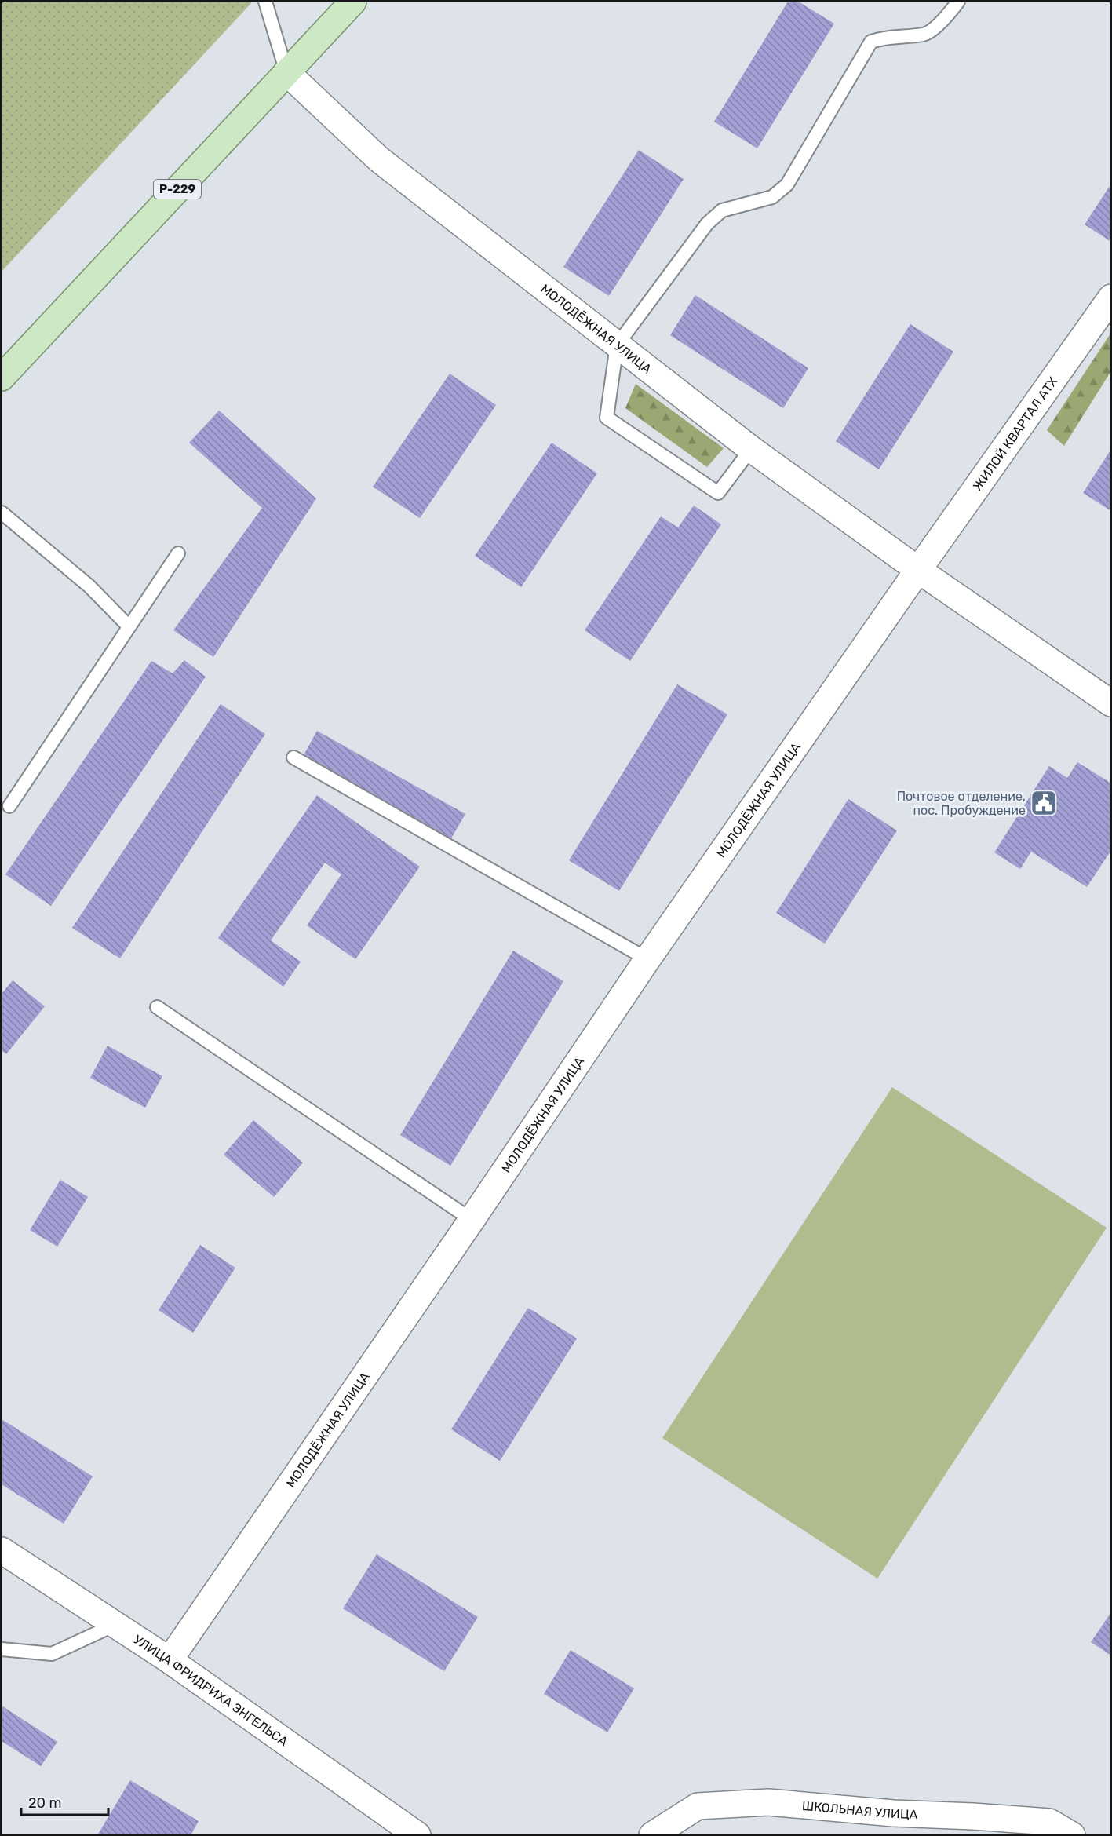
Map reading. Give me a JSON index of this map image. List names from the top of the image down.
{
  "streets": {
    "main road": ["Р-229"],
    "street": [
      "МОЛОДЁЖНАЯ УЛИЦА",
      "ЖИЛОЙ КВАРТАЛ АТХ",
      "УЛИЦА ФРИДРИХА ЭНГЕЛЬСА",
      "ШКОЛЬНАЯ УЛИЦА"
    ]
  },
  "crossings": [
    ["Р-229", "МОЛОДЁЖНАЯ УЛИЦА"],
    ["МОЛОДЁЖНАЯ УЛИЦА", "ЖИЛОЙ КВАРТАЛ АТХ"],
    ["МОЛОДЁЖНАЯ УЛИЦА", "УЛИЦА ФРИДРИХА ЭНГЕЛЬСА"]
  ],
  "places": {
    "public building": ["Почтовое отделение, пос. Пробуждение"]
  },
  "scale_bar": "20 m"
}
